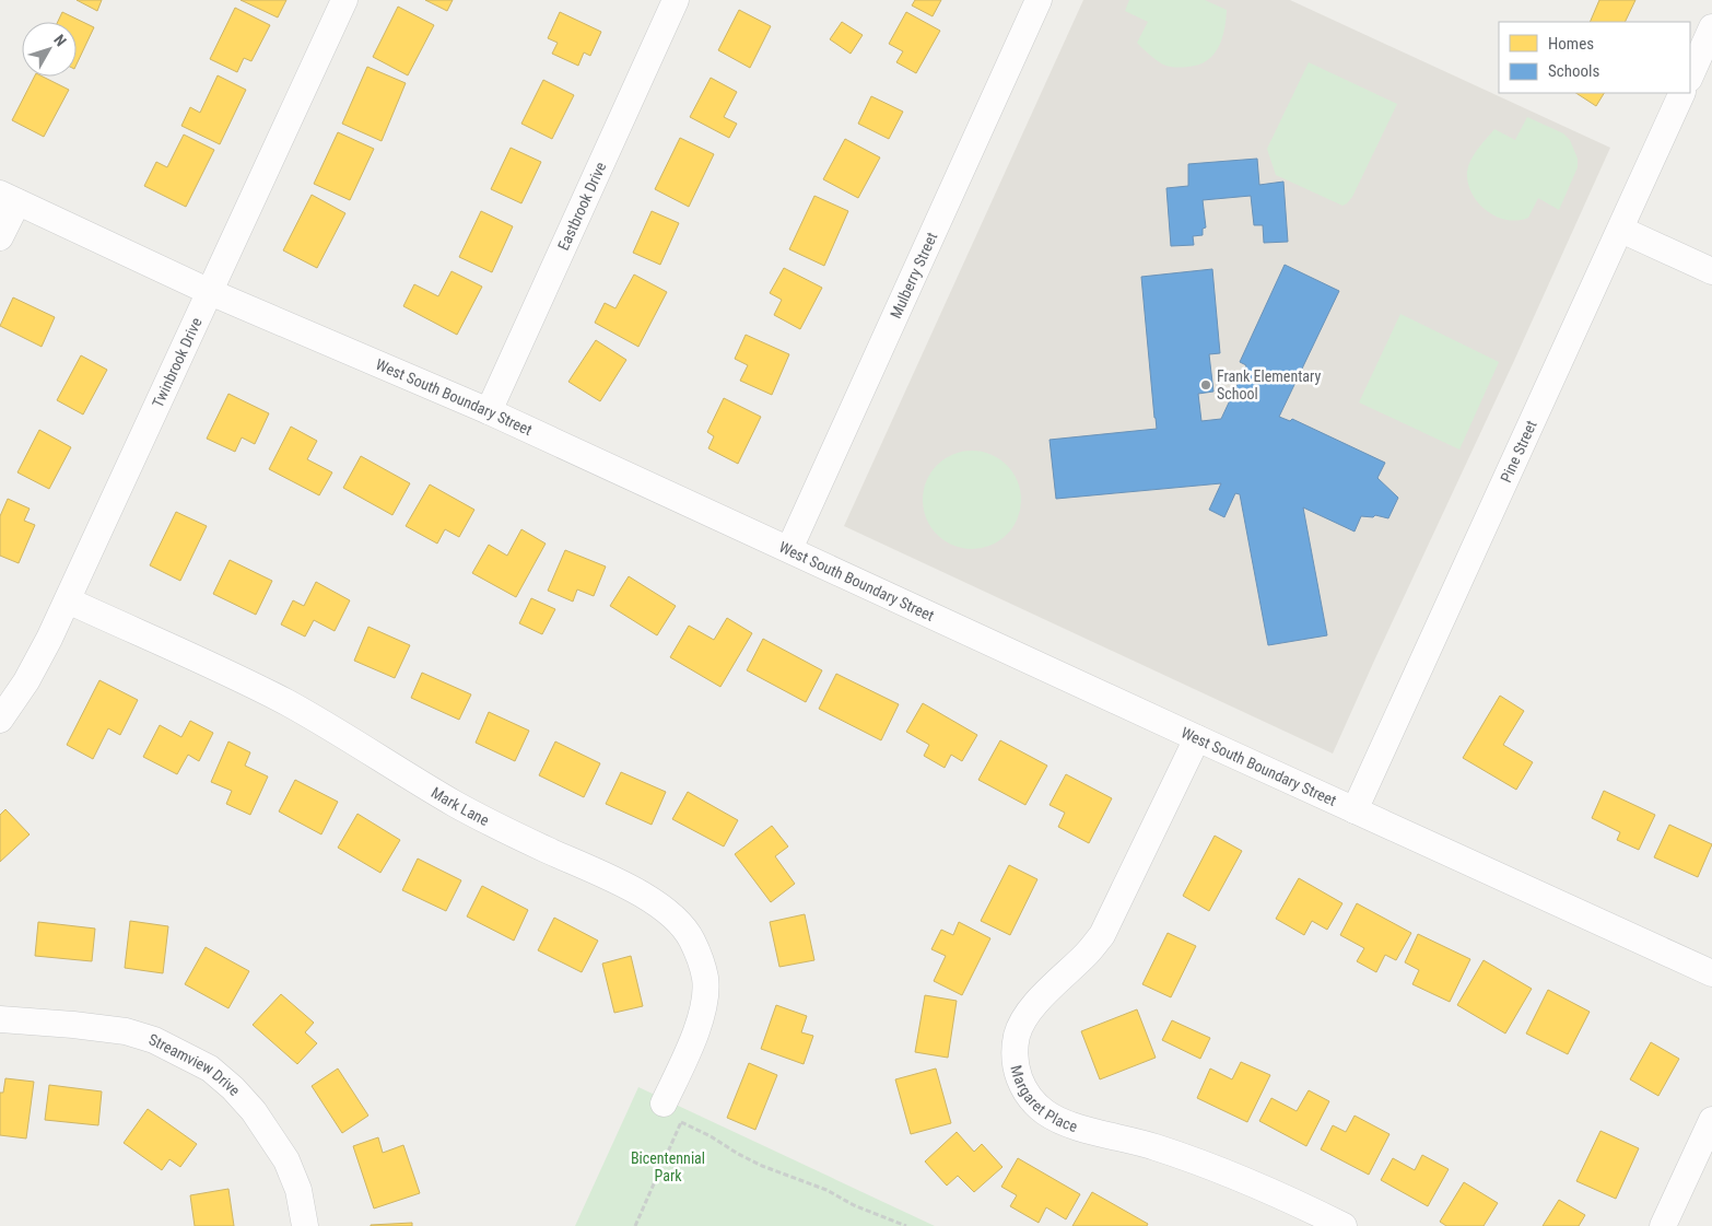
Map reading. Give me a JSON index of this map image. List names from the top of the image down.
{
  "streets": {
    "street": [
      "Eastbrook Drive",
      "Mulberry Street",
      "Twinbrook Drive",
      "West South Boundary Street",
      "Pine Street",
      "Mark Lane",
      "Streamview Drive",
      "Margaret Place"
    ]
  },
  "crossings": [
    ["Eastbrook Drive", "West South Boundary Street"],
    ["Mulberry Street", "West South Boundary Street"],
    ["Twinbrook Drive", "West South Boundary Street"],
    ["Twinbrook Drive", "Mark Lane"],
    ["West South Boundary Street", "Pine Street"],
    ["West South Boundary Street", "Margaret Place"]
  ],
  "parks": ["Bicentennial Park"],
  "places": ["Frank Elementary School"],
  "legend": ["Homes", "Schools"],
  "north": "top right"
}
